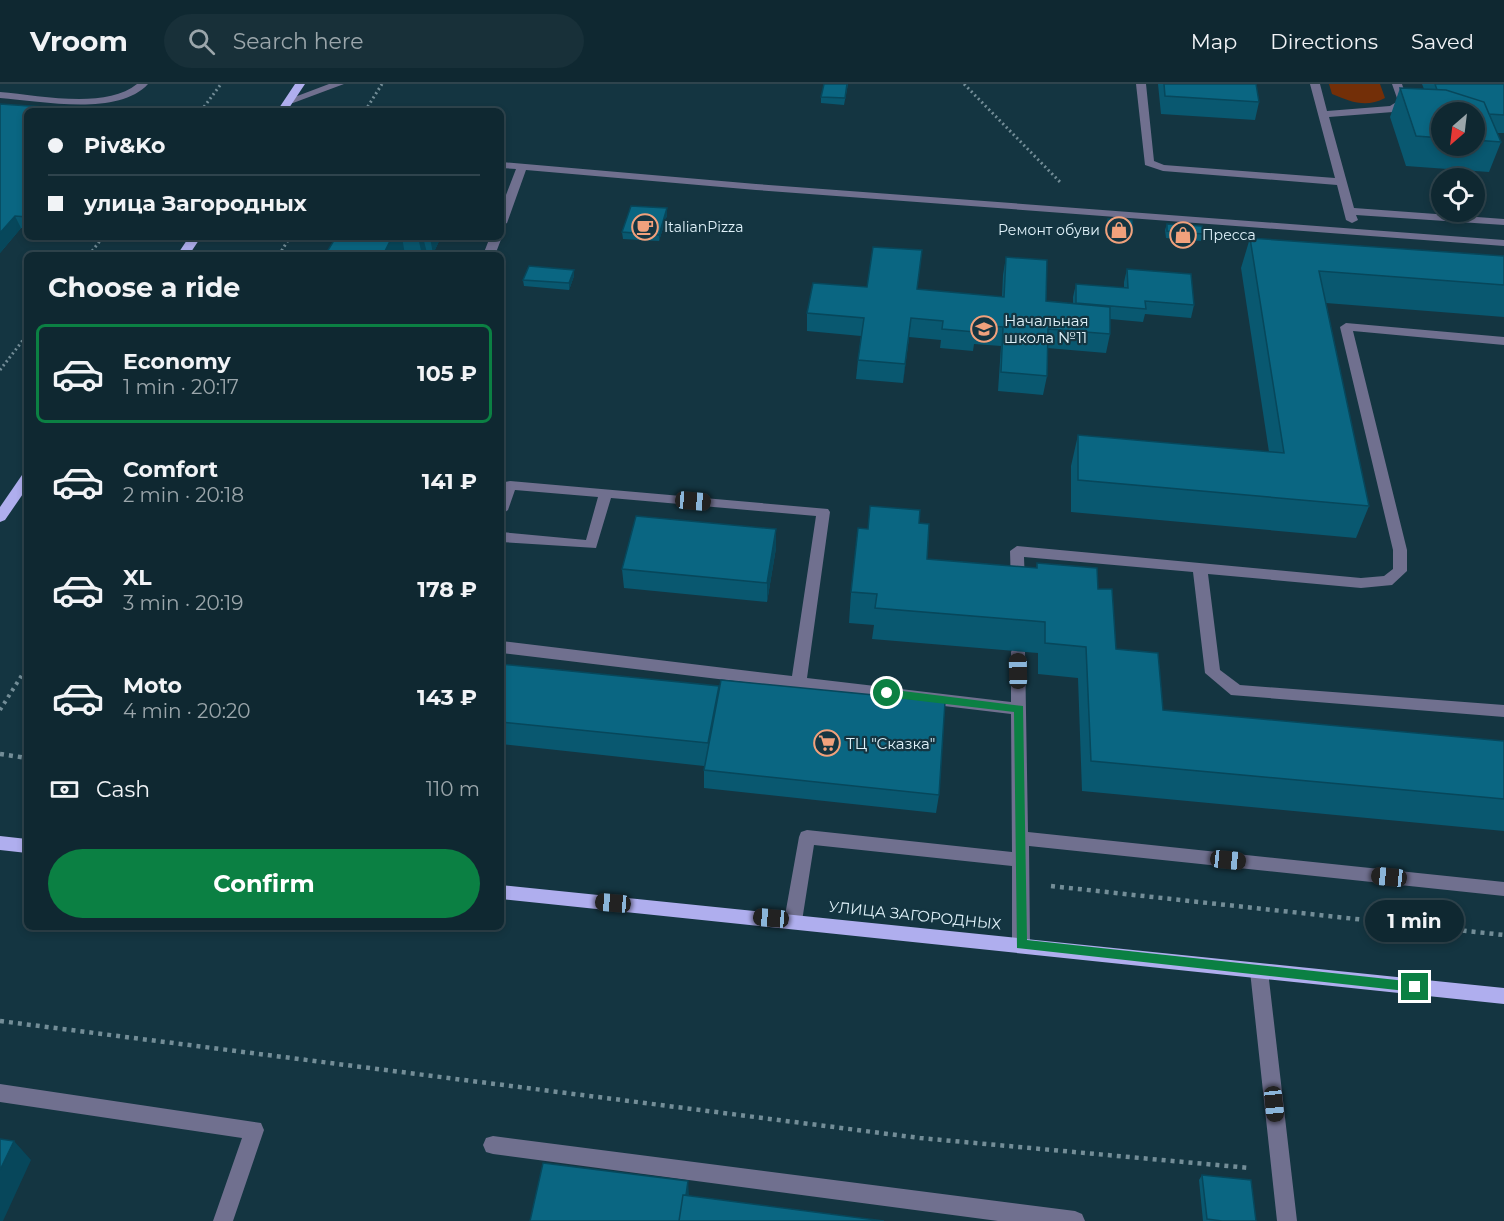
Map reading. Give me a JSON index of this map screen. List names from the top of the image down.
{
  "streets": {
    "main road": ["УЛИЦА ЗАГОРОДНЫХ"]
  },
  "places": {
    "cafe": ["ItalianPizza"],
    "shop": ["Ремонт обуви", "Пресса"],
    "school or university": ["Начальная школа №11"],
    "supermarket": ["ТЦ \"Сказка\""]
  },
  "north": "bottom left",
  "page": {
    "header": "Vroom",
    "search": "Search here",
    "nav": ["Map", "Directions", "Saved"],
    "banner": ["Piv&Ko", "улица Загородных"],
    "heading": "Choose a ride",
    "list": [
      {
        "name": "Economy",
        "note": "1 min · 20:17",
        "value": "105 ₽"
      },
      {
        "name": "Comfort",
        "note": "2 min · 20:18",
        "value": "141 ₽"
      },
      {
        "name": "XL",
        "note": "3 min · 20:19",
        "value": "178 ₽"
      },
      {
        "name": "Moto",
        "note": "4 min · 20:20",
        "value": "143 ₽"
      }
    ],
    "pay": ["Cash", "110 m"],
    "buttons": "Confirm",
    "bubble": "1 min"
  }
}
